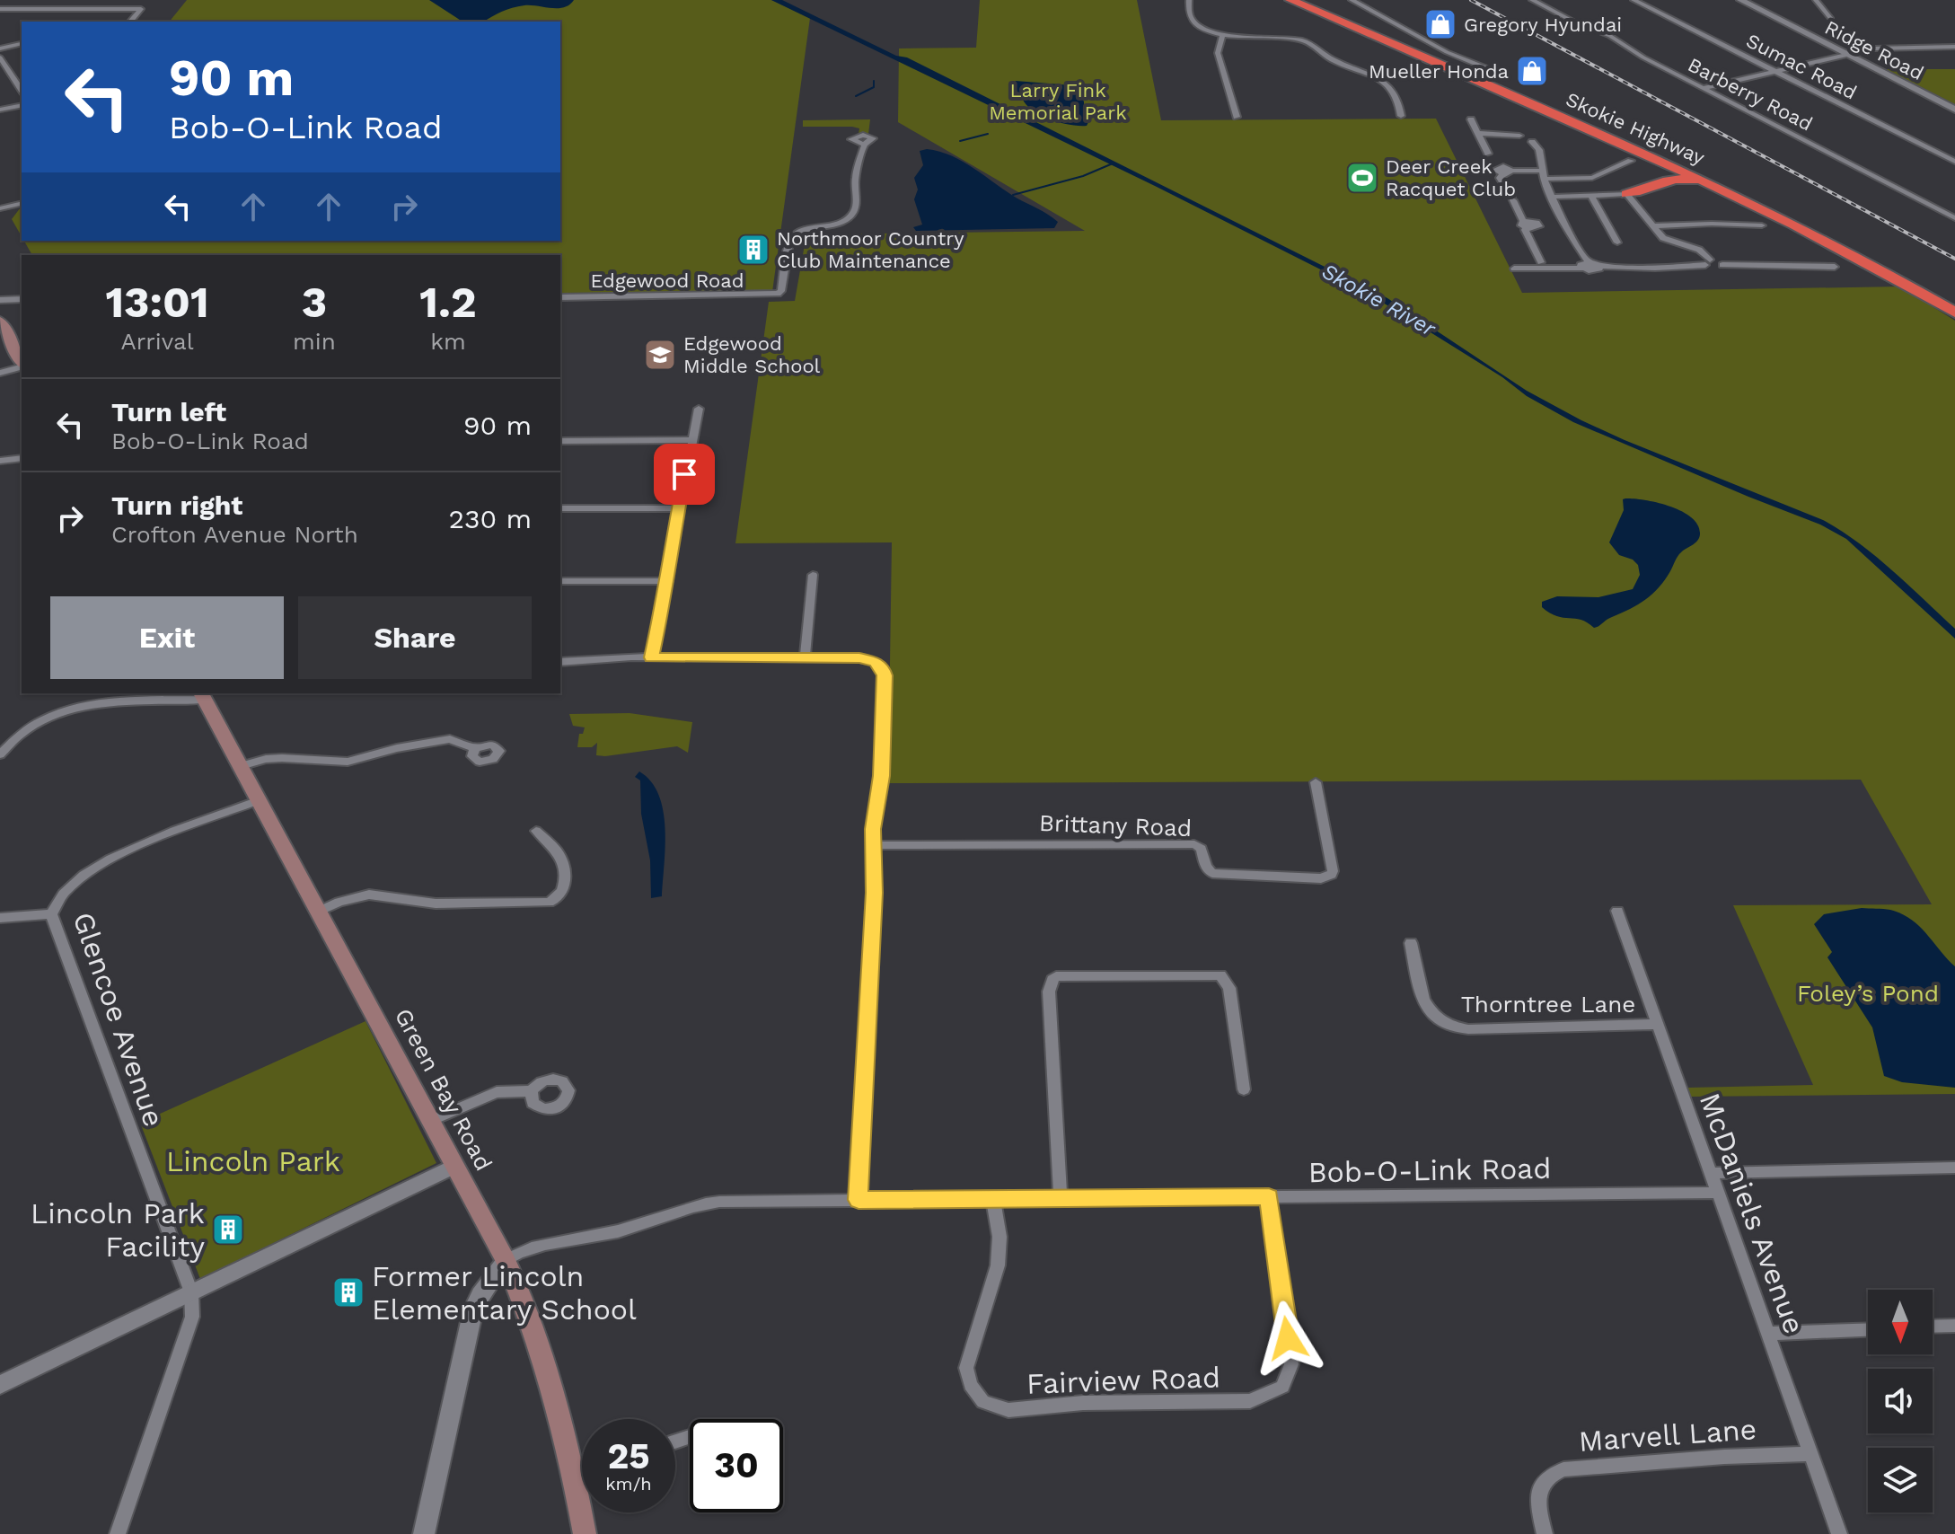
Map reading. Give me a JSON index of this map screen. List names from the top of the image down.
{
  "streets": {
    "highway": ["Skokie Highway"],
    "main road": ["Green Bay Road"],
    "street": [
      "Ridge Road",
      "Sumac Road",
      "Barberry Road",
      "Edgewood Road",
      "Brittany Road",
      "Thorntree Lane",
      "Glencoe Avenue",
      "Bob-O-Link Road",
      "McDaniels Avenue",
      "Fairview Road",
      "Marvell Lane"
    ]
  },
  "crossings": [
    ["Thorntree Lane", "McDaniels Avenue"],
    ["Glencoe Avenue", "Green Bay Road"],
    ["Green Bay Road", "Bob-O-Link Road"],
    ["Bob-O-Link Road", "McDaniels Avenue"],
    ["Bob-O-Link Road", "Fairview Road"],
    ["McDaniels Avenue", "Marvell Lane"]
  ],
  "water": ["Skokie River"],
  "parks": ["Larry Fink Memorial Park", "Foley’s Pond", "Lincoln Park"],
  "places": {
    "shop": ["Gregory Hyundai", "Mueller Honda"],
    "sports": ["Deer Creek Racquet Club"],
    "building": ["Northmoor Country Club Maintenance", "Lincoln Park Facility", "Former Lincoln Elementary School"],
    "school or university": ["Edgewood Middle School"]
  },
  "north": "bottom",
  "page": {
    "turn": ["90 m", "Bob-O-Link Road"],
    "eta": [
      "13:01",
      "Arrival",
      "3",
      "min",
      "1.2",
      "km"
    ],
    "list": [
      {
        "name": "Turn left",
        "note": "Bob-O-Link Road",
        "value": "90 m"
      },
      {
        "name": "Turn right",
        "note": "Crofton Avenue North",
        "value": "230 m"
      }
    ],
    "buttons": ["Exit", "Share"],
    "speed": "25 km/h",
    "limit": "30"
  }
}
